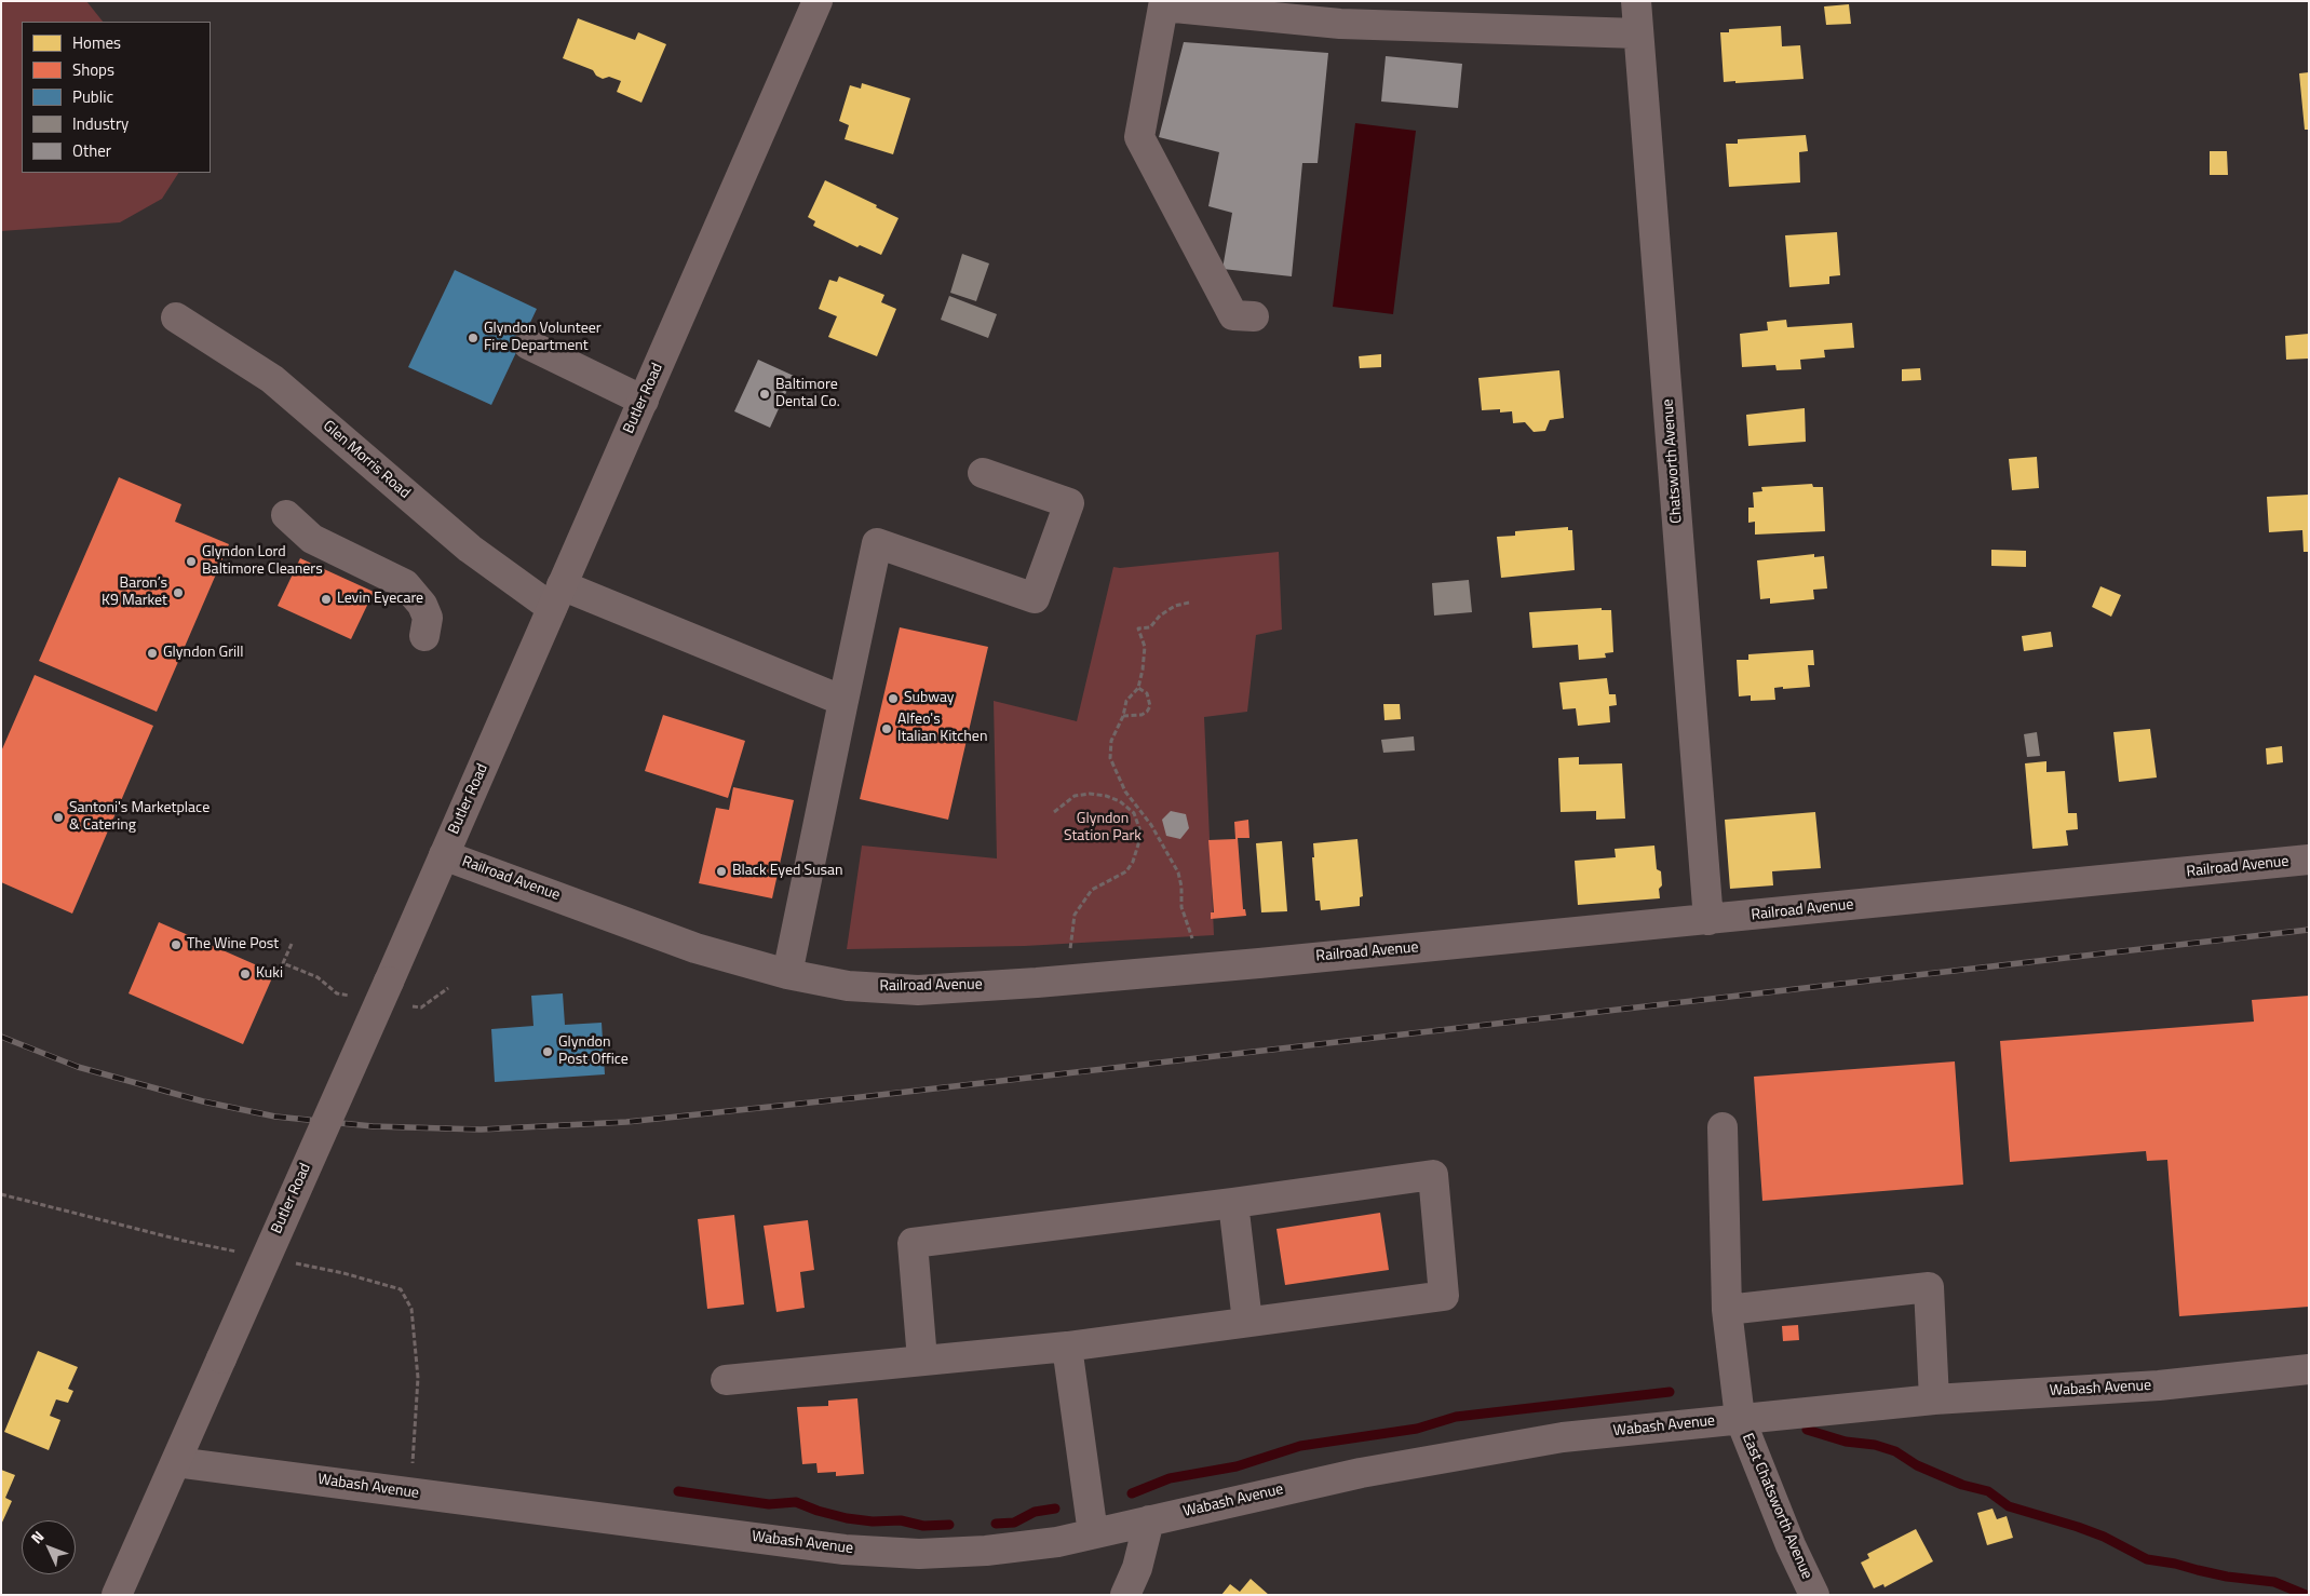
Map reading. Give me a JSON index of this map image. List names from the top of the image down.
{
  "streets": {
    "main road": ["Butler Road"],
    "street": [
      "Glen Morris Road",
      "Chatsworth Avenue",
      "Railroad Avenue",
      "Wabash Avenue",
      "East Chatsworth Avenue"
    ]
  },
  "crossings": [
    ["Butler Road", "Glen Morris Road"],
    ["Butler Road", "Railroad Avenue"],
    ["Butler Road", "Wabash Avenue"],
    ["Chatsworth Avenue", "Railroad Avenue"],
    ["Wabash Avenue", "East Chatsworth Avenue"]
  ],
  "parks": ["Glyndon Station Park"],
  "places": [
    "Glyndon Volunteer Fire Department",
    "Baltimore Dental Co.",
    "Glyndon Lord Baltimore Cleaners",
    "Baron’s K9 Market",
    "Levin Eyecare",
    "Glyndon Grill",
    "Subway",
    "Alfeo's Italian Kitchen",
    "Santoni's Marketplace & Catering",
    "Black Eyed Susan",
    "The Wine Post",
    "Kuki",
    "Glyndon Post Office"
  ],
  "legend": [
    "Homes",
    "Shops",
    "Public",
    "Industry",
    "Other"
  ],
  "north": "top left"
}
